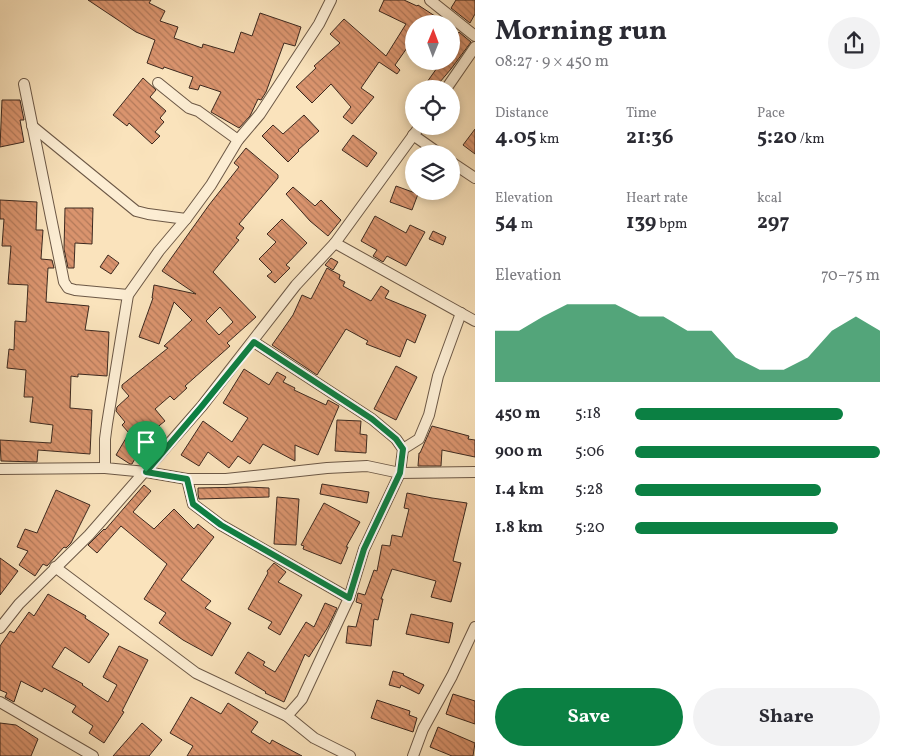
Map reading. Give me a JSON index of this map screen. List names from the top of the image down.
{
  "north": "top",
  "page": {
    "heading": ["Morning run", "08:27 · 9 × 450 m"],
    "stats": [
      ["Distance", "4.05 km"],
      ["Time", "21:36"],
      ["Pace", "5:20 /km"],
      ["Elevation", "54 m"],
      ["Heart rate", "139 bpm"],
      ["kcal", "297"]
    ],
    "chart": ["Elevation", "70–75 m"],
    "list": [
      {
        "name": "450 m",
        "note": "5:18"
      },
      {
        "name": "900 m",
        "note": "5:06"
      },
      {
        "name": "1.4 km",
        "note": "5:28"
      },
      {
        "name": "1.8 km",
        "note": "5:20"
      }
    ],
    "buttons": ["Save", "Share"]
  }
}
